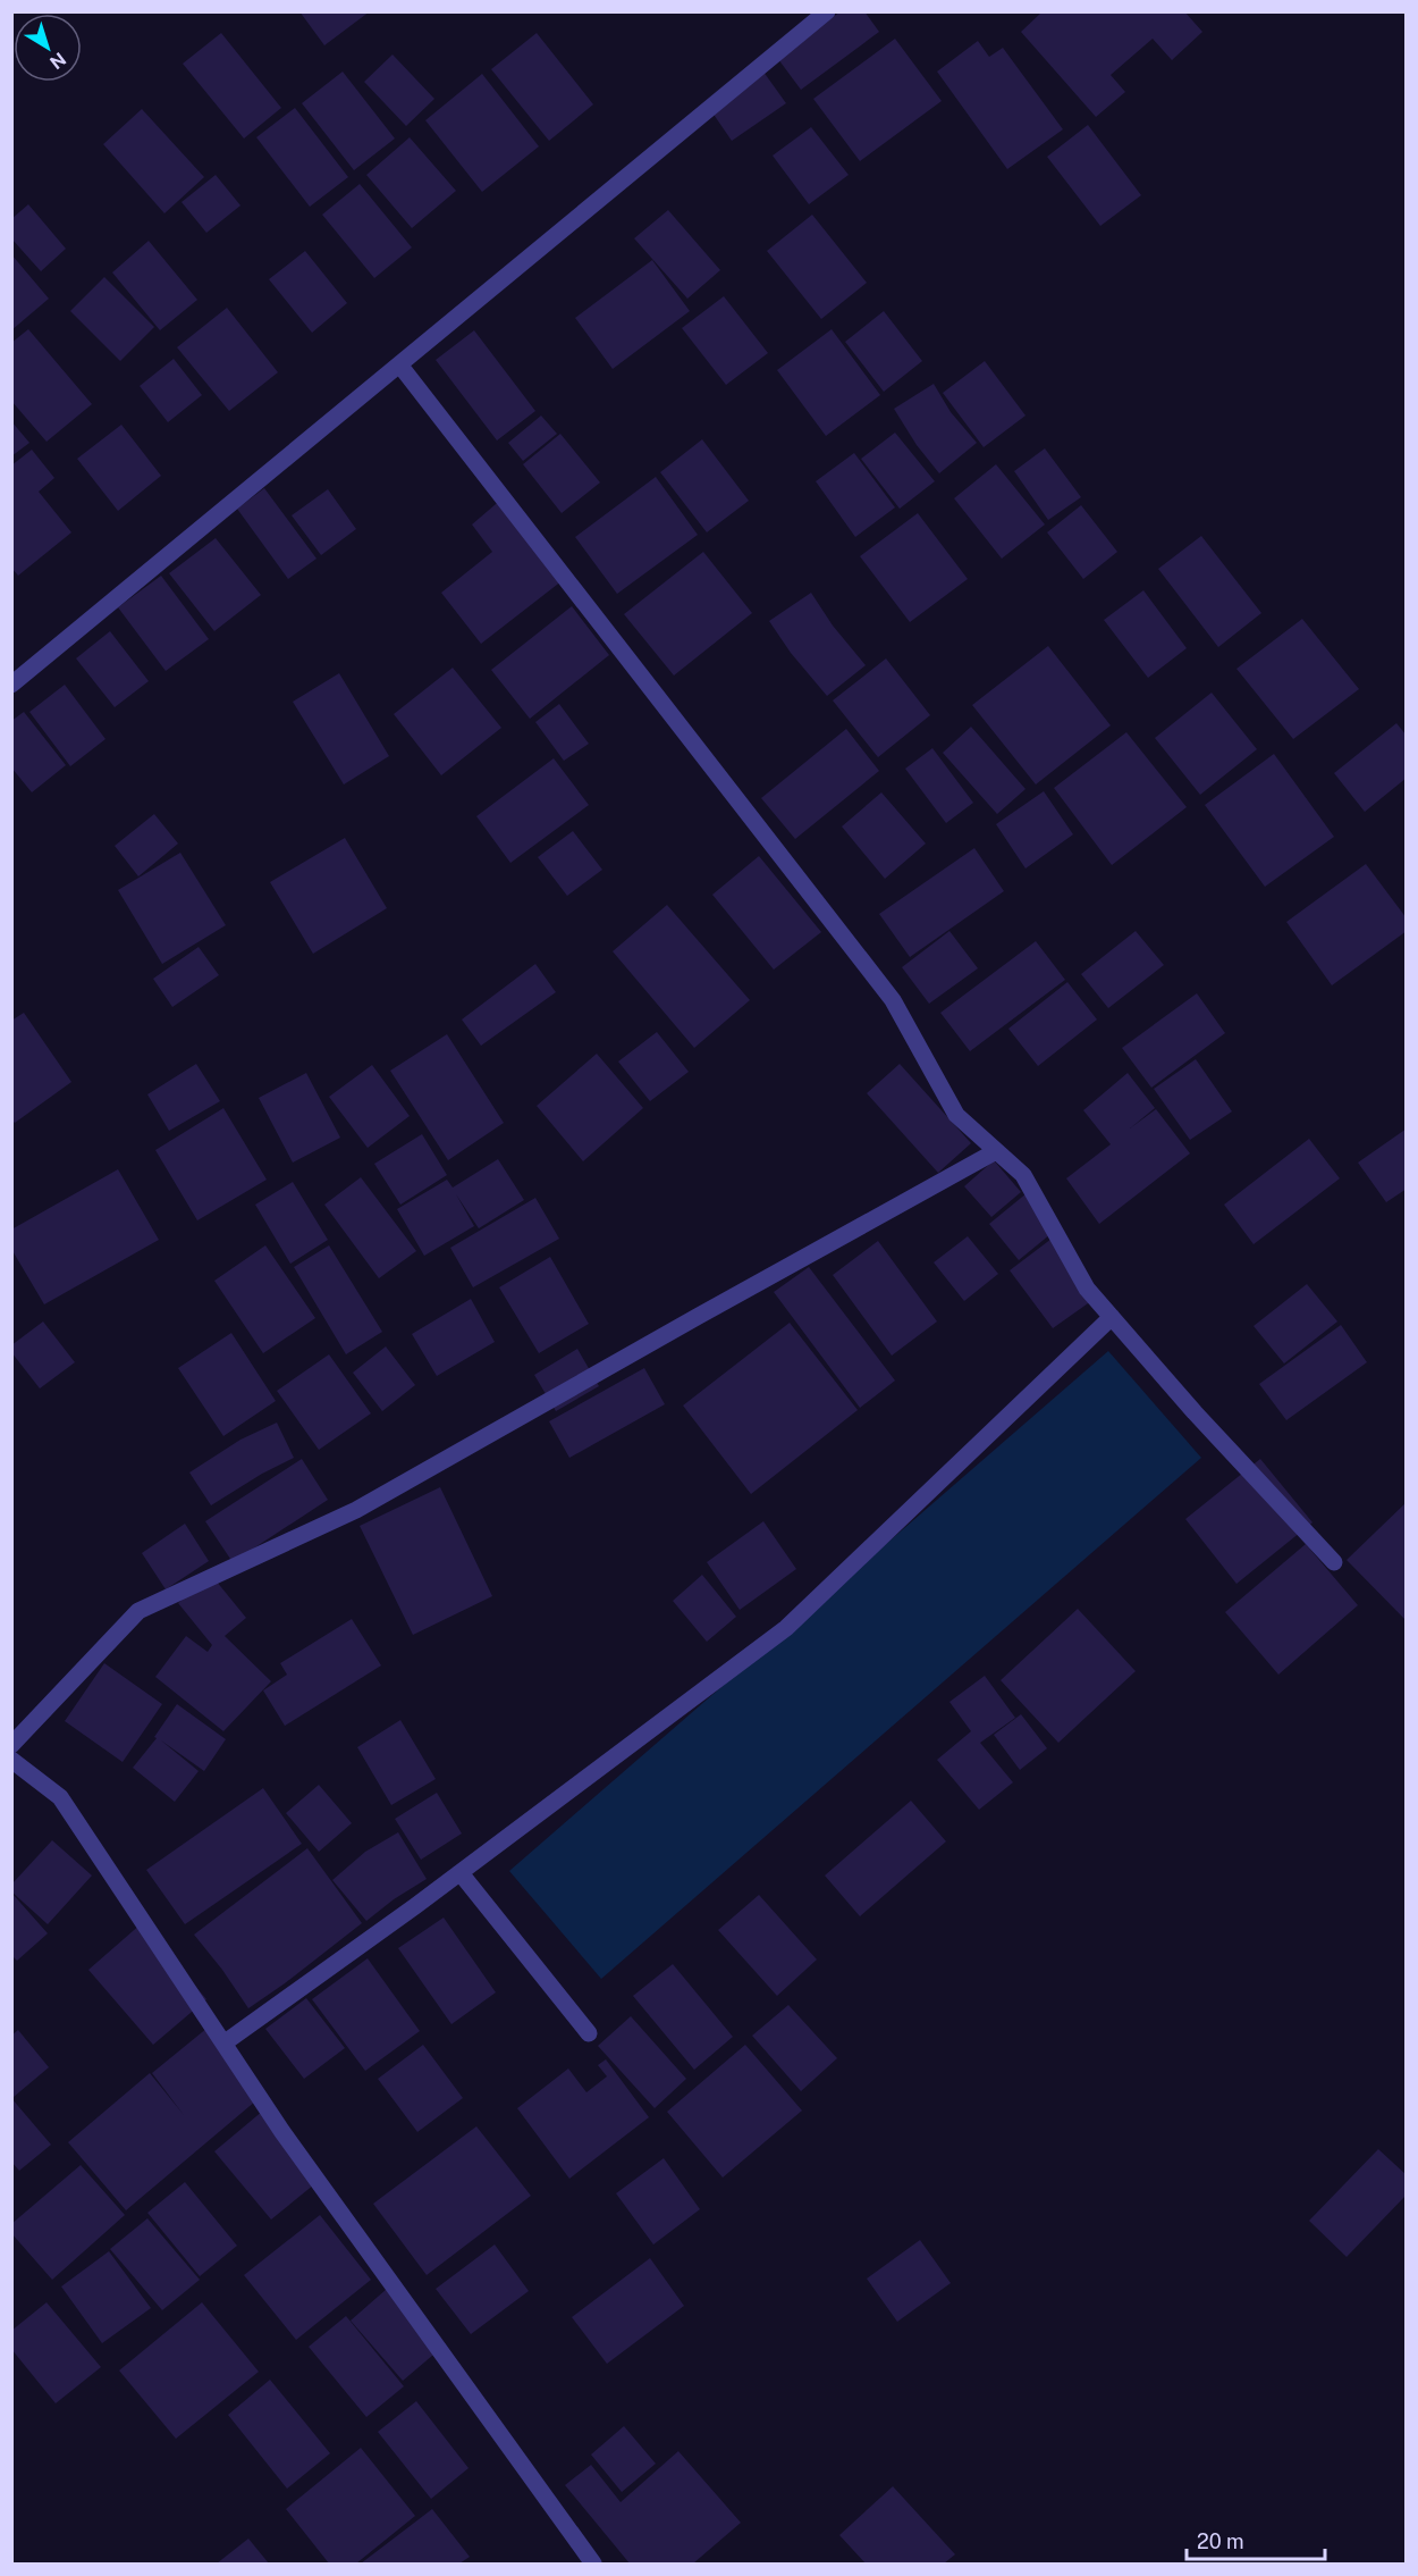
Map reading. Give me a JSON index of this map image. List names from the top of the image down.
{
  "scale_bar": "20 m",
  "north": "bottom right"
}
